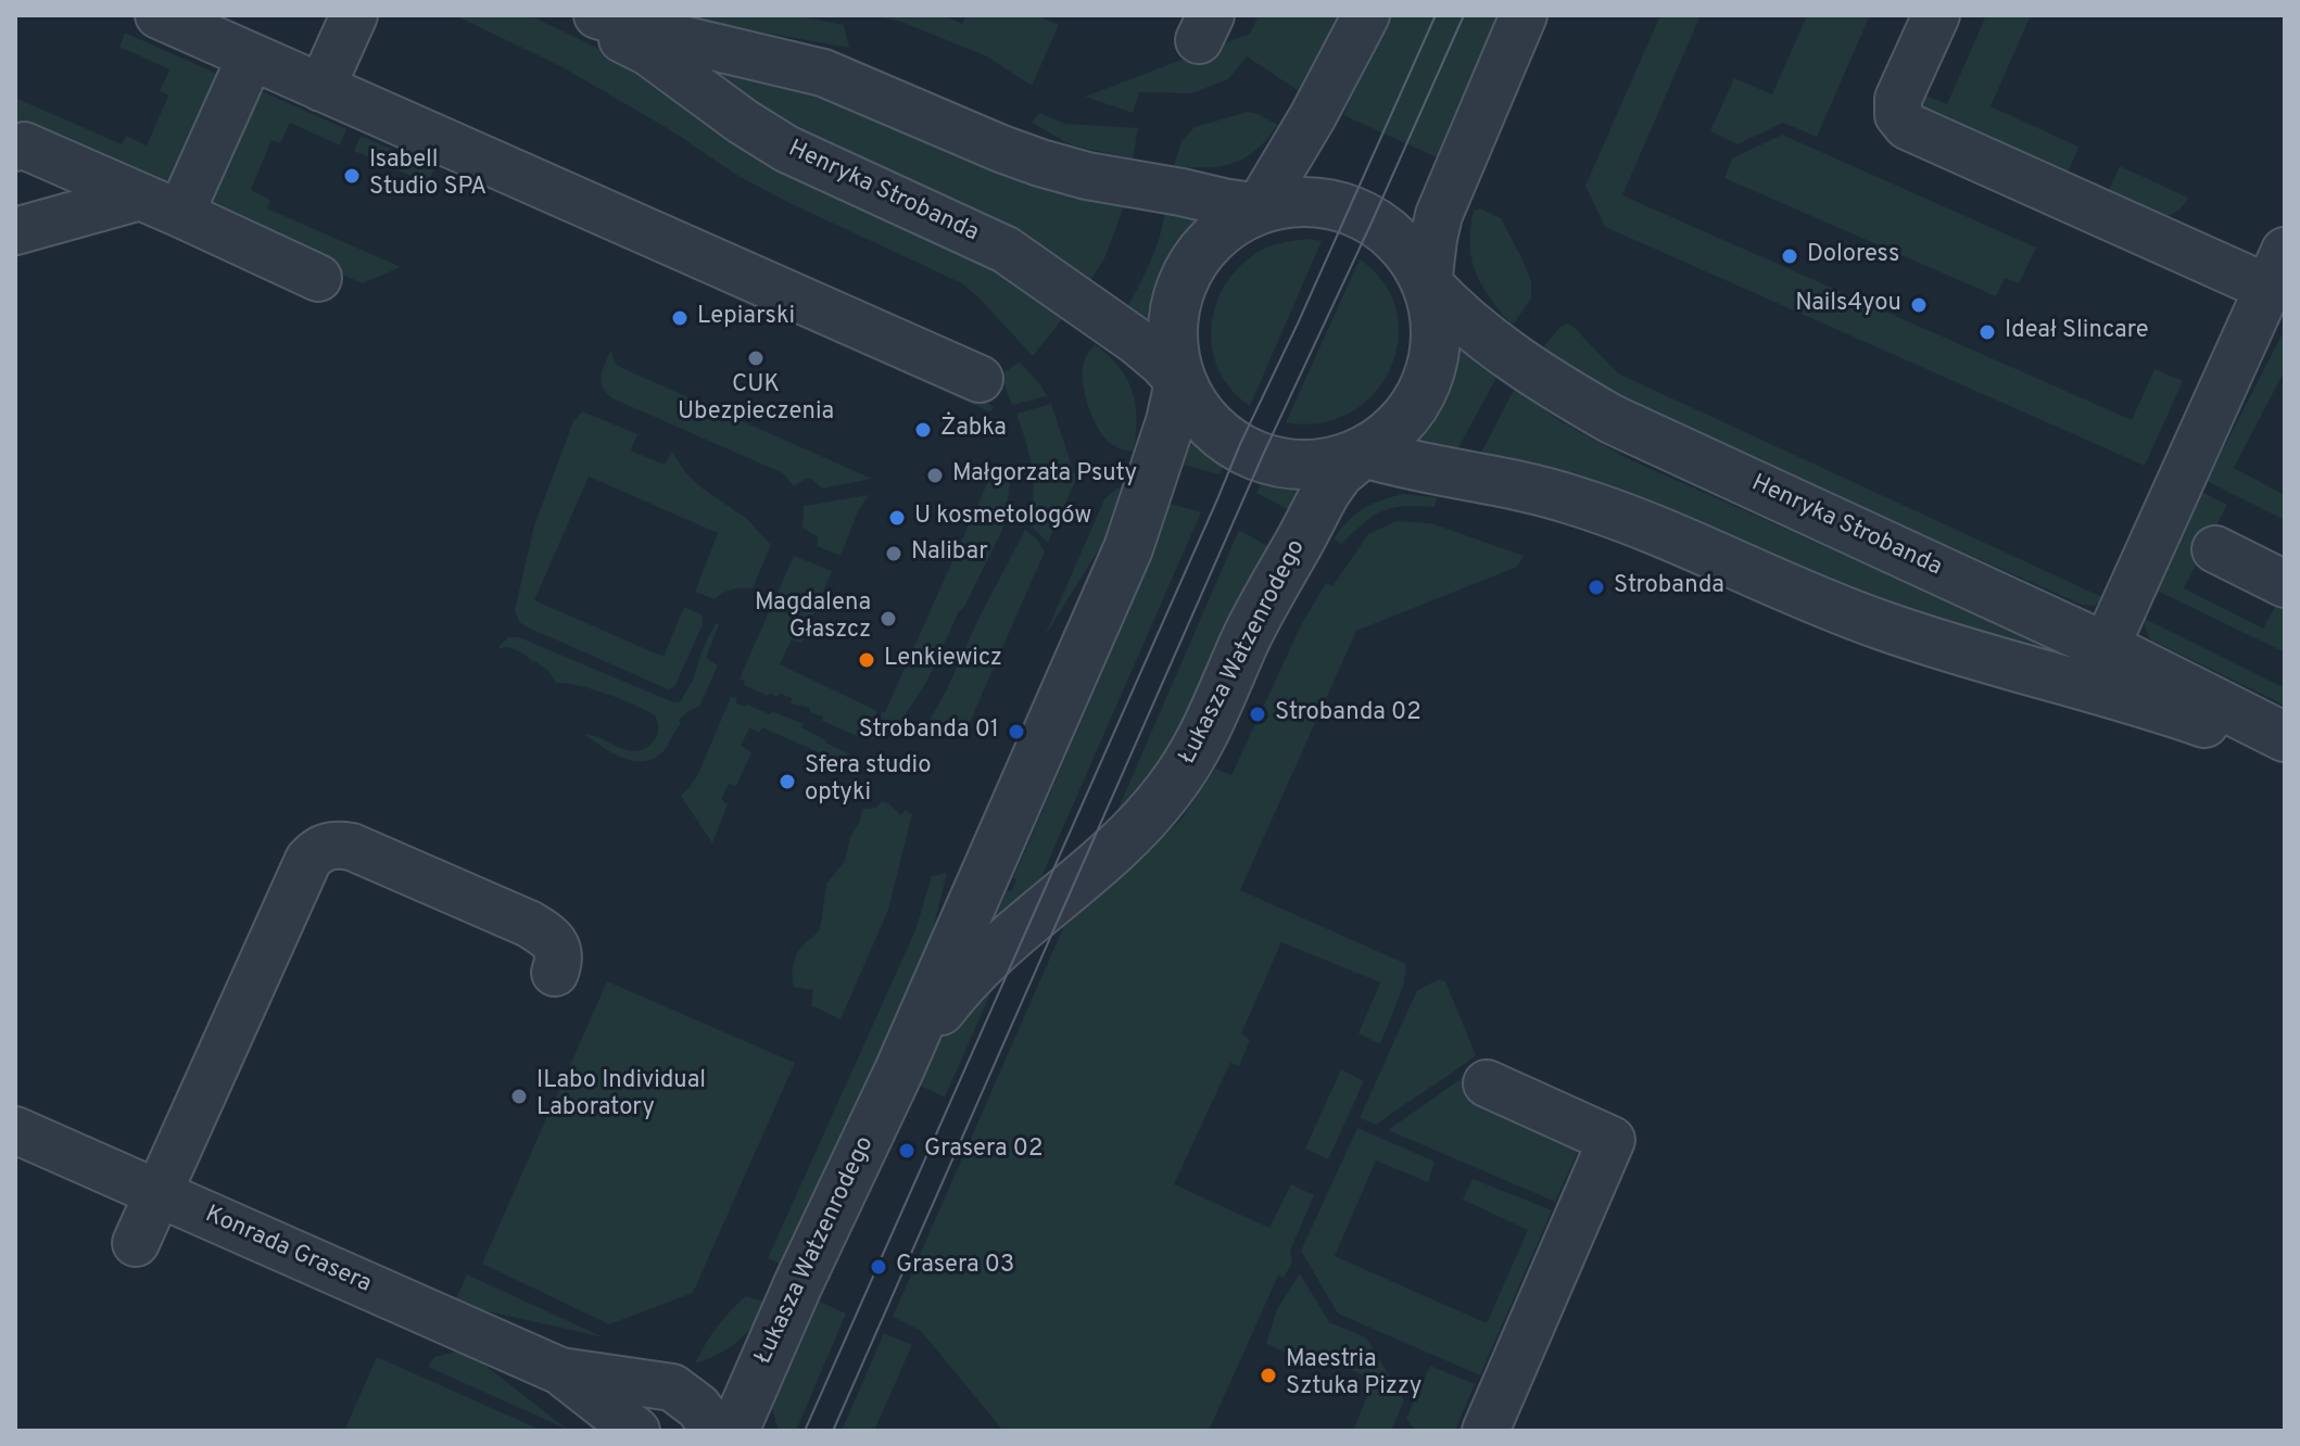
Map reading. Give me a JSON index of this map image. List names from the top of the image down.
{
  "streets": {
    "street": ["Henryka Strobanda", "Łukasza Watzenrodego", "Konrada Grasera"]
  },
  "crossings": [
    ["Henryka Strobanda", "Łukasza Watzenrodego"]
  ],
  "places": [
    "Isabell Studio SPA",
    "Doloress",
    "Nails4you",
    "Lepiarski",
    "Ideał Slincare",
    "CUK Ubezpieczenia",
    "Żabka",
    "Małgorzata Psuty",
    "U kosmetologów",
    "Nalibar",
    "Strobanda",
    "Magdalena Głaszcz",
    "Lenkiewicz",
    "Strobanda 02",
    "Strobanda 01",
    "Sfera studio optyki",
    "ILabo Individual Laboratory",
    "Grasera 02",
    "Grasera 03",
    "Maestria Sztuka Pizzy"
  ]
}
